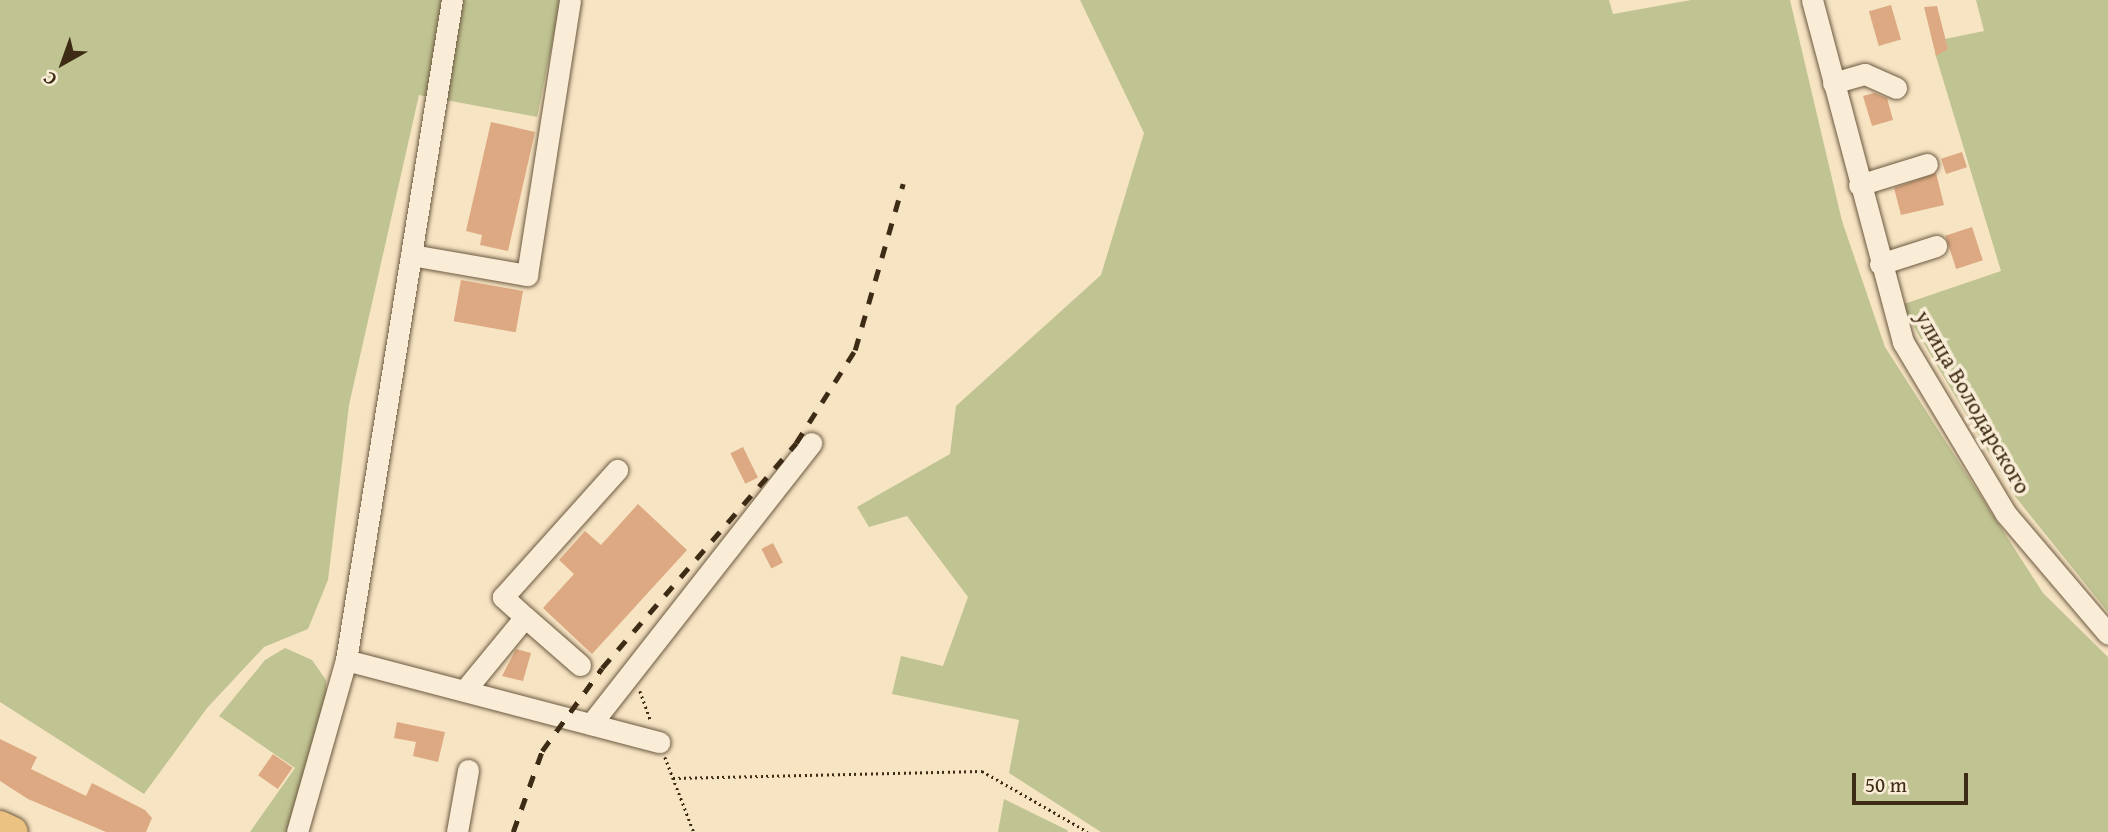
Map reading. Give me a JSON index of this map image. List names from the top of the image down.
{
  "streets": {
    "street": ["улица Володарского"]
  },
  "scale_bar": "50 m",
  "north": "bottom left"
}
